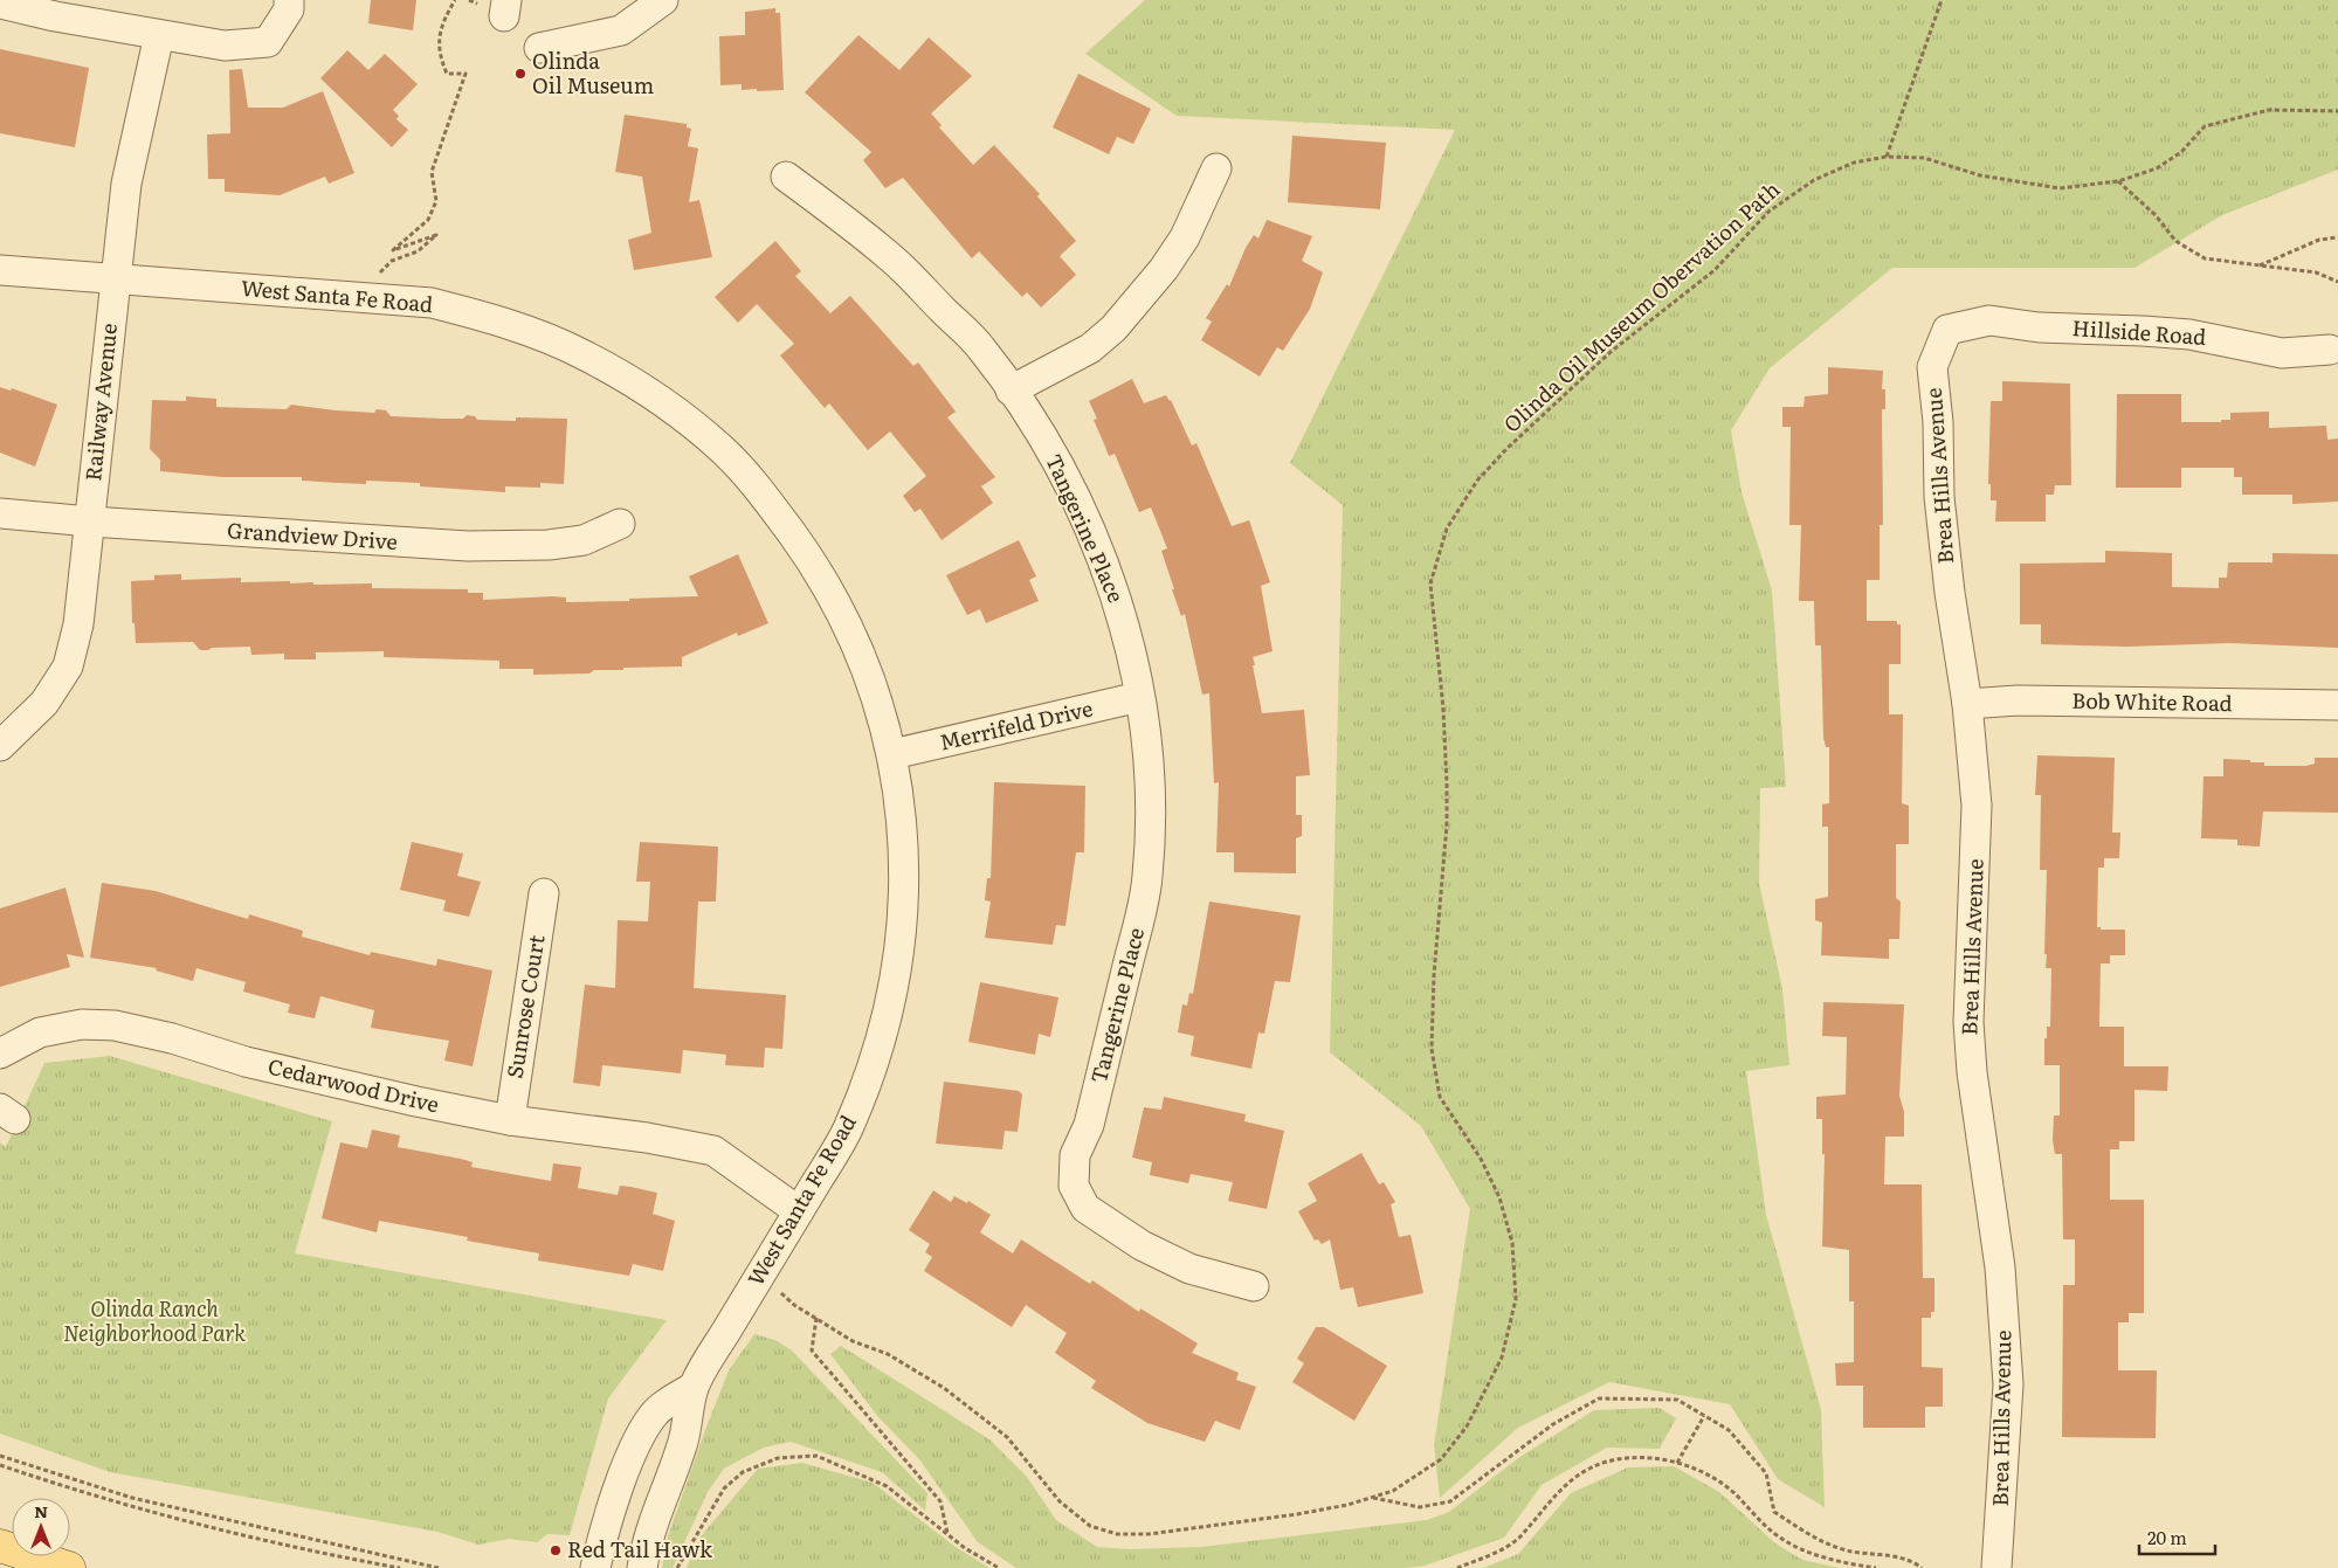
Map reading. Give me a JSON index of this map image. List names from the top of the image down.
{
  "streets": {
    "street": [
      "West Santa Fe Road",
      "Hillside Road",
      "Railway Avenue",
      "Brea Hills Avenue",
      "Tangerine Place",
      "Grandview Drive",
      "Bob White Road",
      "Merrifeld Drive",
      "Sunrose Court",
      "Cedarwood Drive"
    ],
    "path": ["Olinda Oil Museum Obervation Path"]
  },
  "crossings": [
    ["West Santa Fe Road", "Railway Avenue"],
    ["West Santa Fe Road", "Merrifeld Drive"],
    ["West Santa Fe Road", "Cedarwood Drive"],
    ["Hillside Road", "Brea Hills Avenue"],
    ["Railway Avenue", "Grandview Drive"],
    ["Brea Hills Avenue", "Bob White Road"],
    ["Tangerine Place", "Merrifeld Drive"],
    ["Sunrose Court", "Cedarwood Drive"]
  ],
  "parks": ["Olinda Ranch Neighborhood Park"],
  "places": ["Olinda Oil Museum", "Red Tail Hawk"],
  "scale_bar": "20 m",
  "north": "top"
}
